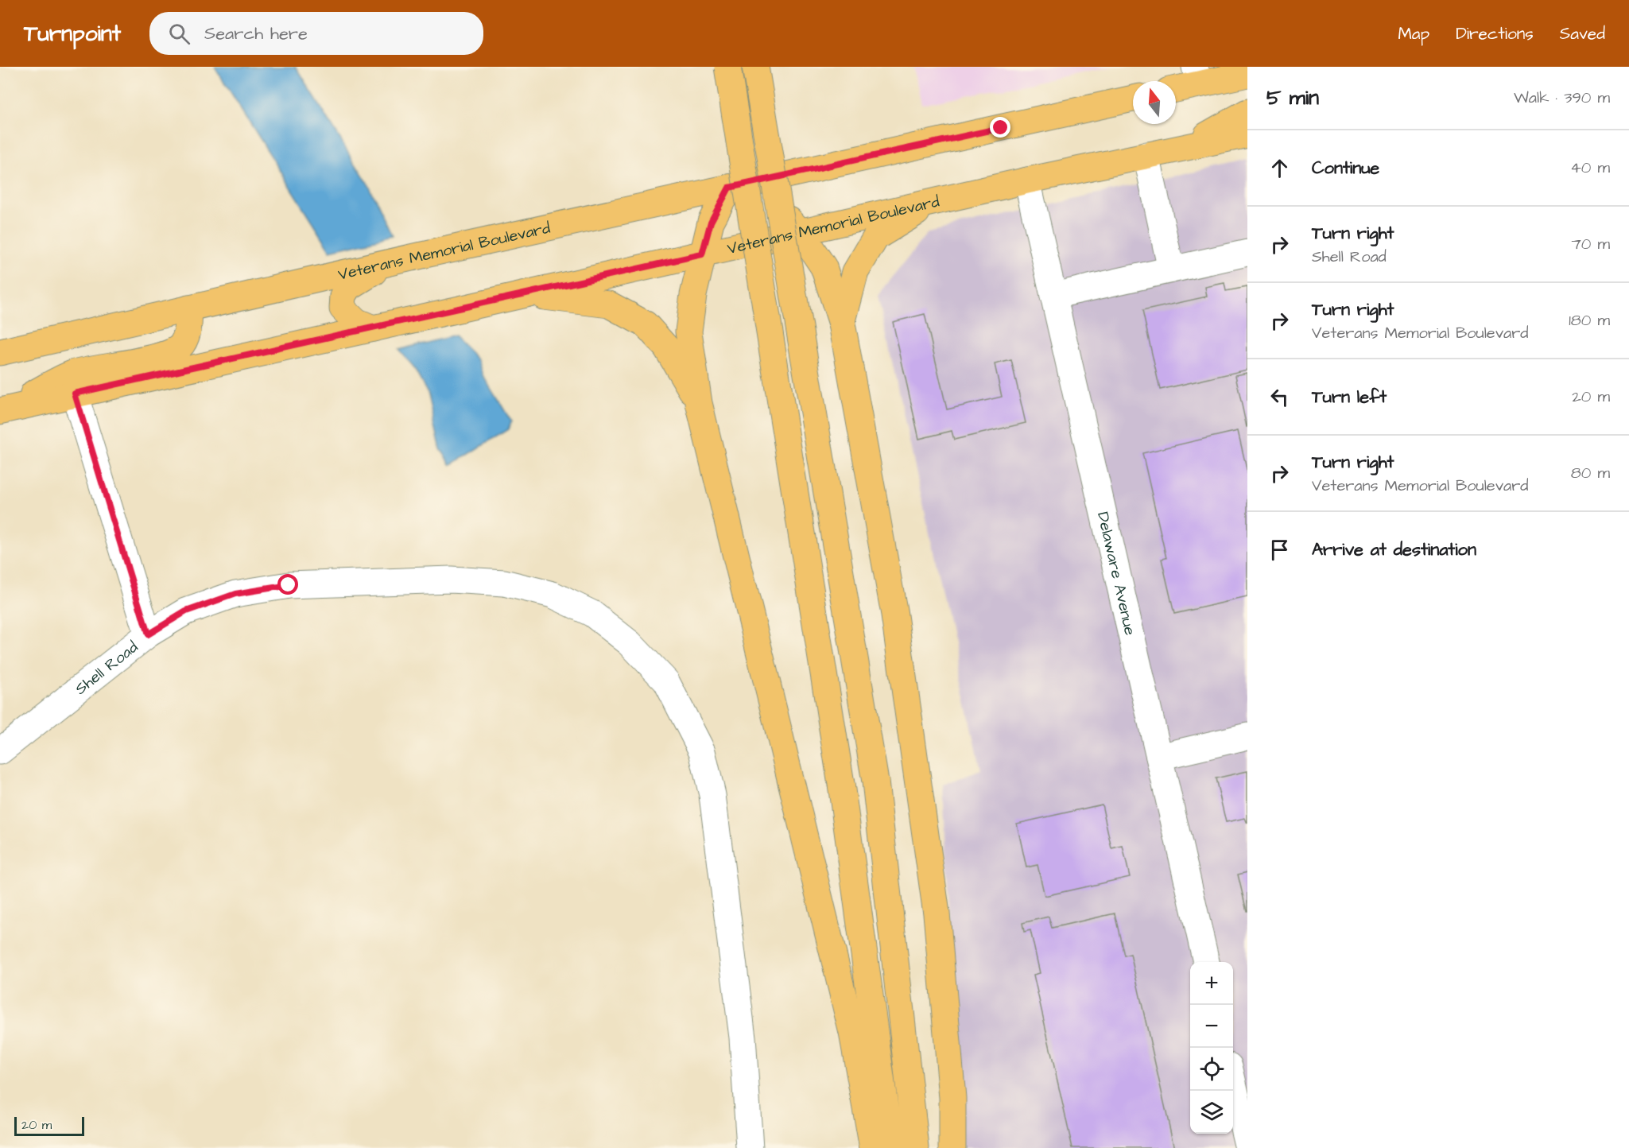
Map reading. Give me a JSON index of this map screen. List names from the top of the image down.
{
  "streets": {
    "main road": ["Veterans Memorial Boulevard"],
    "street": ["Delaware Avenue", "Shell Road"]
  },
  "crossings": [
    ["Veterans Memorial Boulevard", "Delaware Avenue"],
    ["Veterans Memorial Boulevard", "Shell Road"]
  ],
  "scale_bar": "20 m",
  "north": "top",
  "page": {
    "header": "Turnpoint",
    "search": "Search here",
    "nav": ["Map", "Directions", "Saved"],
    "heading": ["5 min", "Walk · 390 m"],
    "list": [
      ["Continue", "40 m"],
      ["Turn right", "Shell Road", "70 m"],
      ["Turn right", "Veterans Memorial Boulevard", "180 m"],
      ["Turn left", "20 m"],
      ["Turn right", "Veterans Memorial Boulevard", "80 m"],
      "Arrive at destination"
    ],
    "map_buttons": ["+", "−"],
    "scale": "20 m"
  }
}
